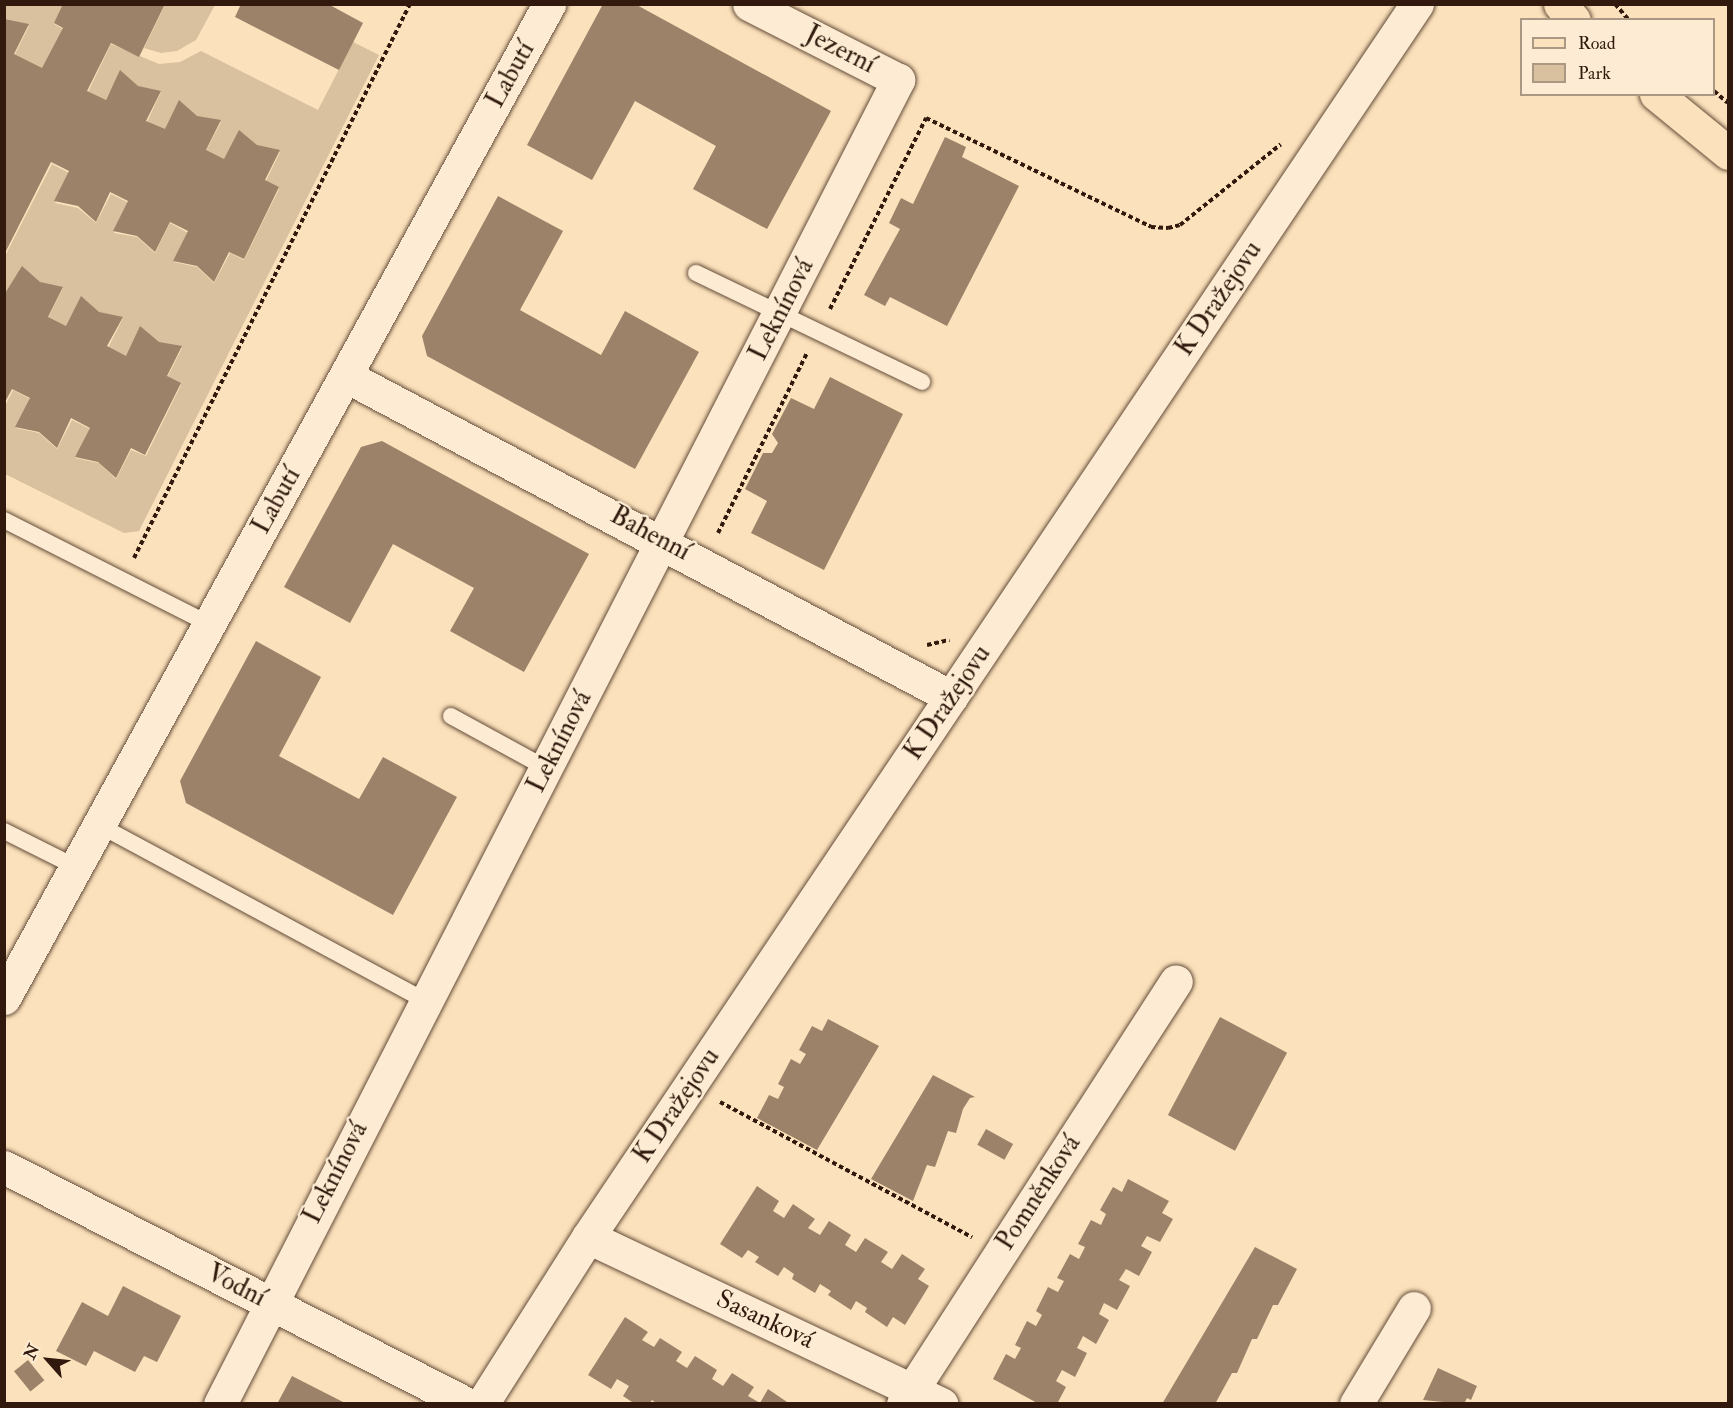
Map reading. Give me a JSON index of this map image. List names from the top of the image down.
{
  "streets": {
    "street": [
      "Jezerní",
      "Labutí",
      "K Dražejovu",
      "Leknínová",
      "Bahenní",
      "Pomněnková",
      "Vodní",
      "Sasanková"
    ]
  },
  "crossings": [
    ["Jezerní", "Leknínová"],
    ["Labutí", "Bahenní"],
    ["K Dražejovu", "Bahenní"],
    ["K Dražejovu", "Sasanková"],
    ["Leknínová", "Bahenní"],
    ["Leknínová", "Vodní"],
    ["Pomněnková", "Sasanková"]
  ],
  "legend": ["Road", "Park"],
  "north": "top left"
}
